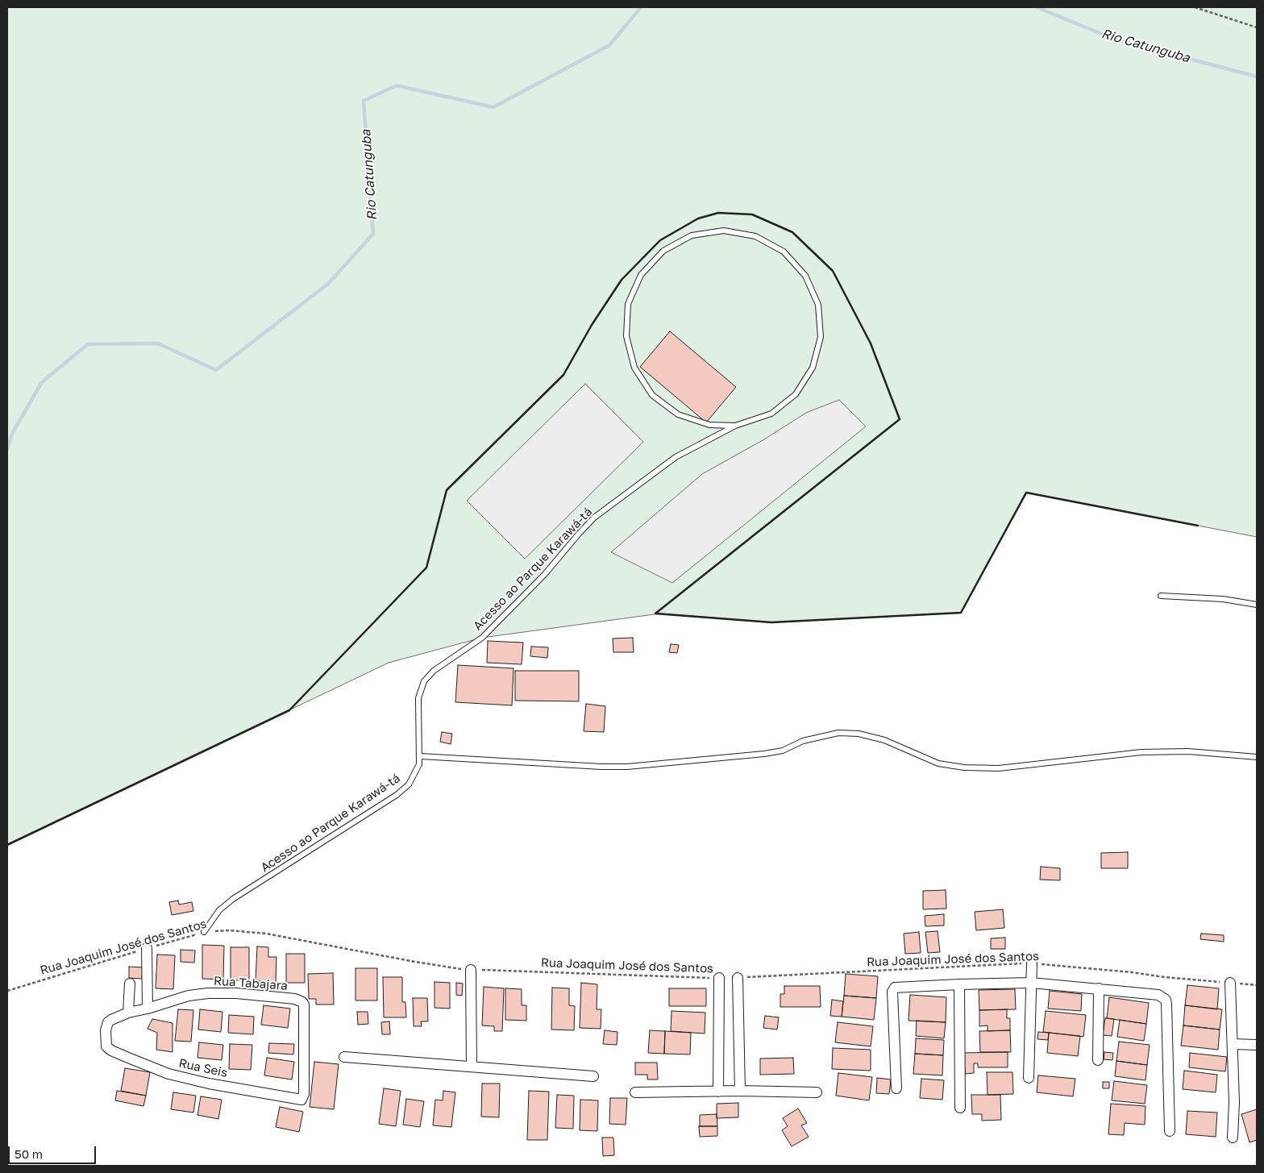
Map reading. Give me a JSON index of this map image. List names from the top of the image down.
{
  "streets": {
    "street": ["Rua Tabajara", "Rua Seis"],
    "lane": ["Acesso ao Parque Karawá-tá"],
    "path": ["Rua Joaquim José dos Santos"]
  },
  "crossings": [
    ["Acesso ao Parque Karawá-tá", "Rua Joaquim José dos Santos"],
    ["Rua Tabajara", "Rua Seis"]
  ],
  "water": ["Rio Catunguba"],
  "scale_bar": "50 m"
}
